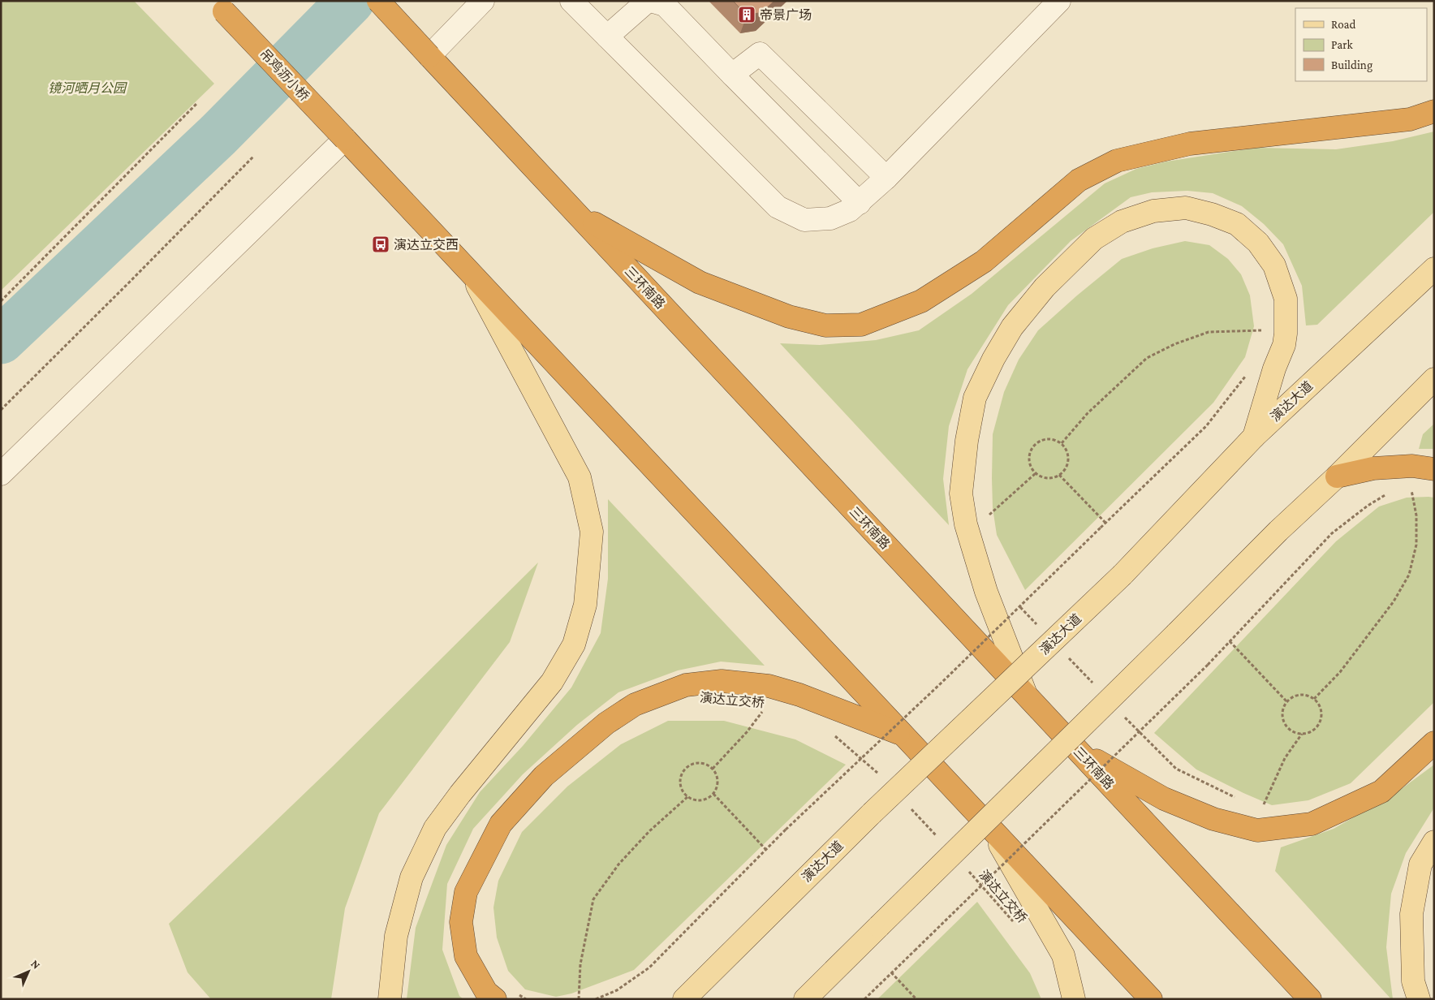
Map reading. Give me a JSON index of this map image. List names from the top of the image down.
{
  "streets": {
    "highway": ["吊鸡沥小桥", "三环南路"],
    "main road": ["演达大道"],
    "path": ["演达立交桥"]
  },
  "parks": ["镜河晒月公园"],
  "places": {
    "building": ["帝景广场"],
    "bus stop": ["演达立交西"]
  },
  "legend": ["Road", "Park", "Building"],
  "north": "top right"
}
